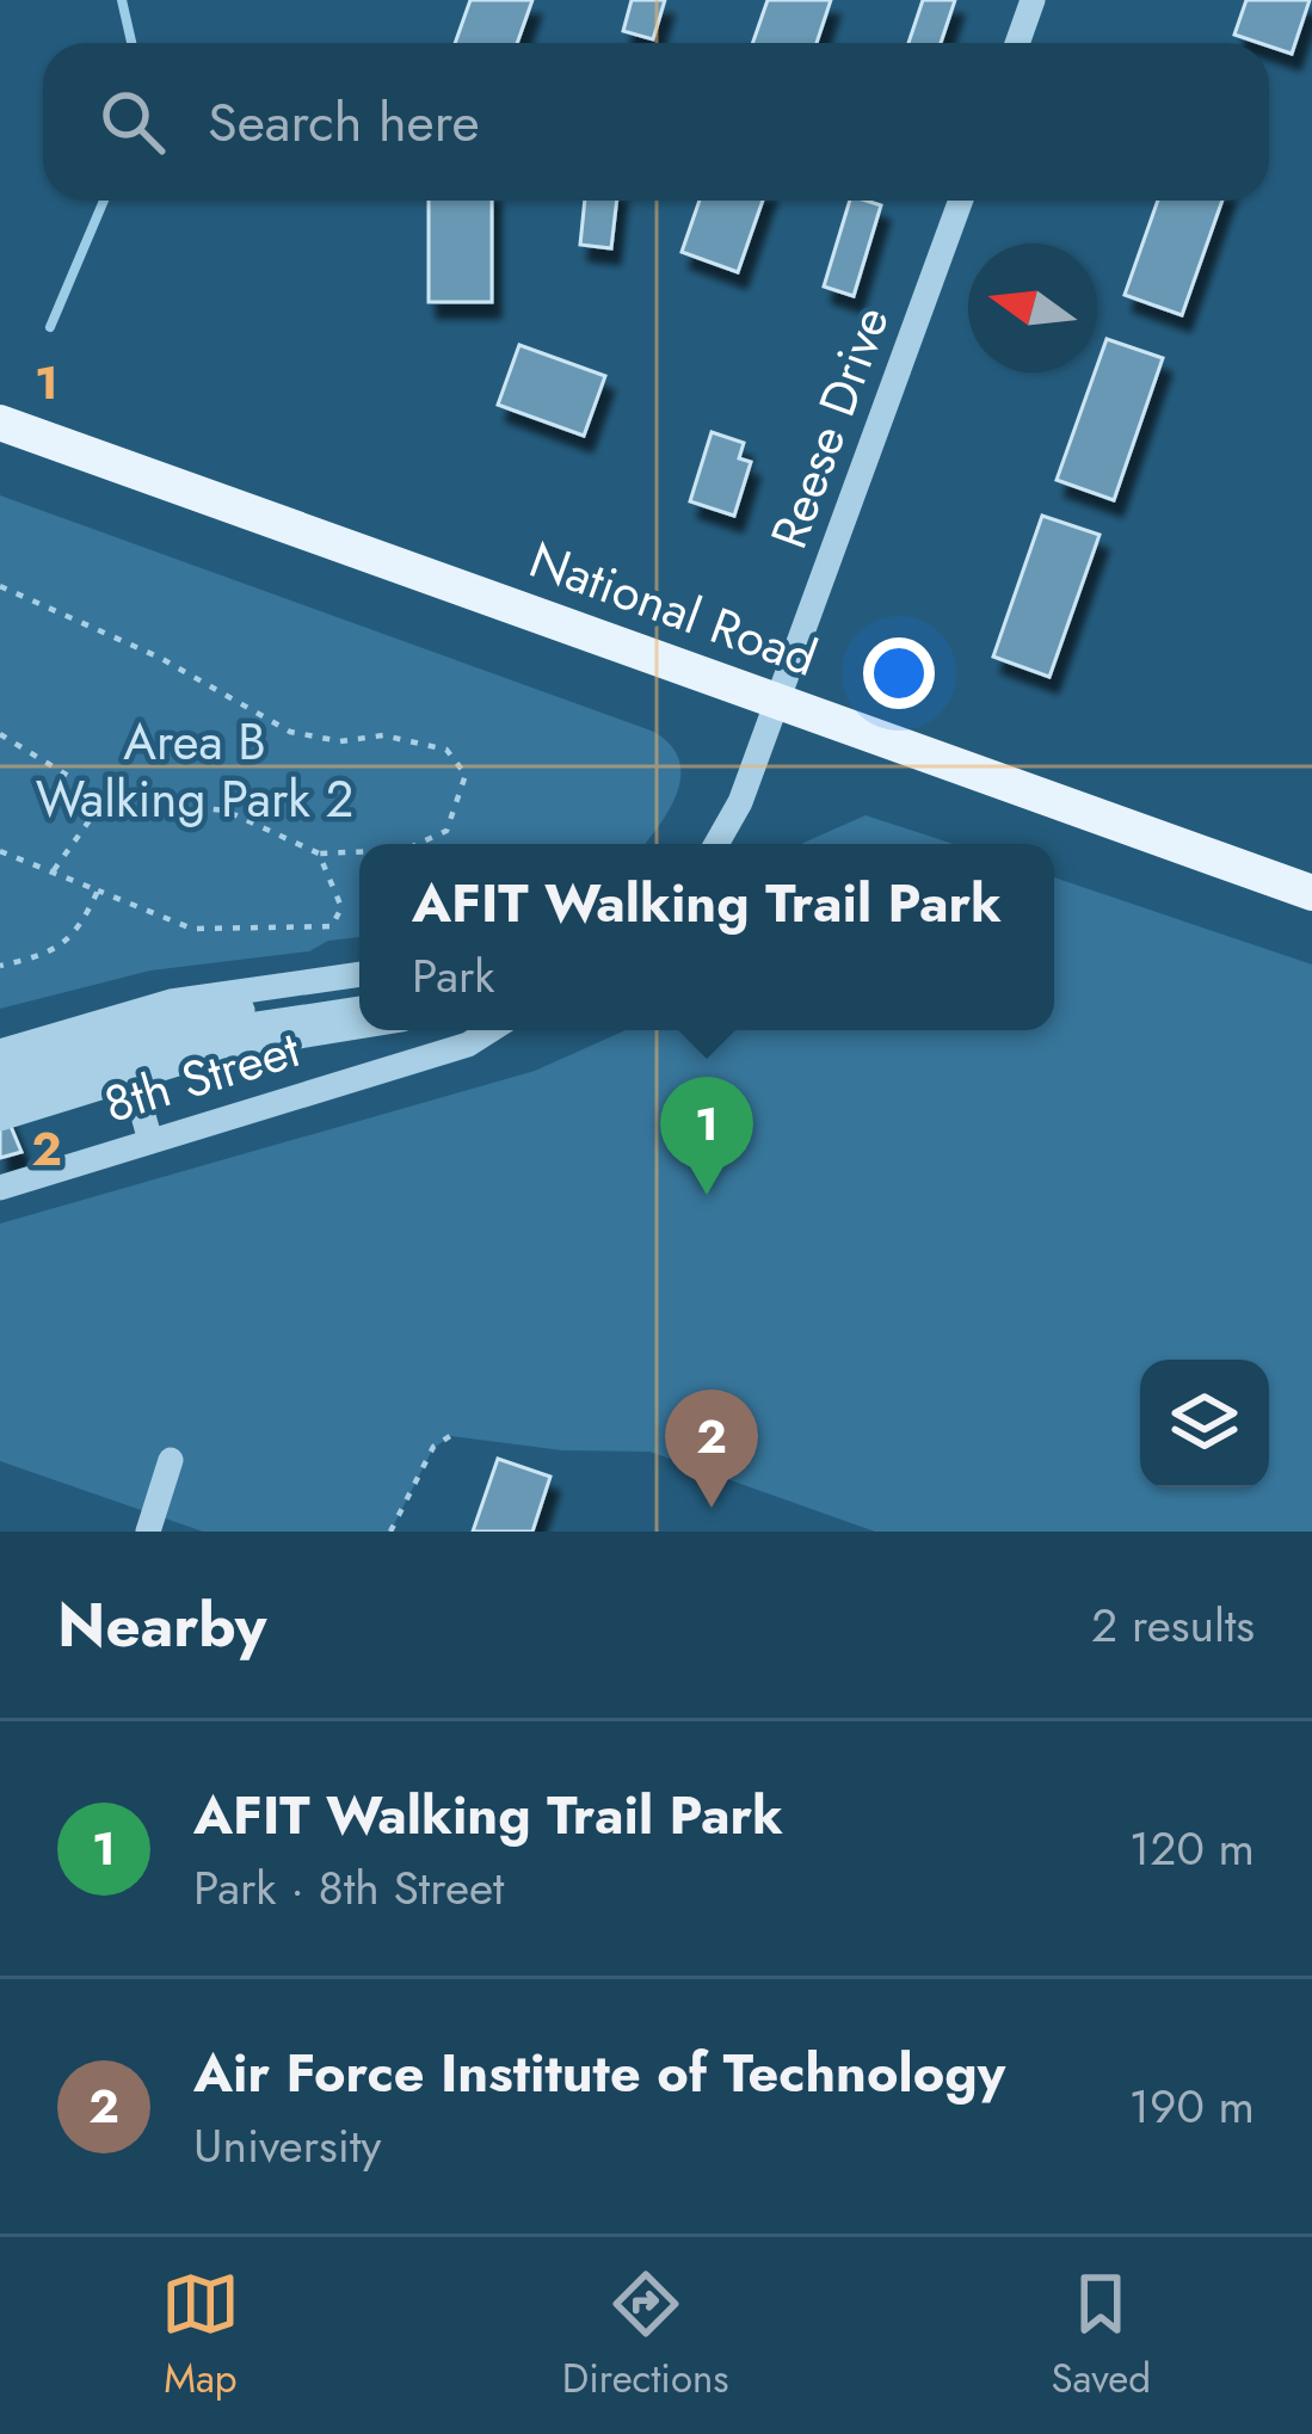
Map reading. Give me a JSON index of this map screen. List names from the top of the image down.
{
  "streets": {
    "main road": ["National Road"],
    "street": ["Reese Drive", "8th Street"]
  },
  "crossings": [
    ["Reese Drive", "National Road"]
  ],
  "parks": ["Area B Walking Park 2"],
  "north": "left",
  "page": {
    "search": "Search here",
    "popup": ["AFIT Walking Trail Park", "Park"],
    "pins": ["1", "2"],
    "heading": ["Nearby", "2 results"],
    "list": [
      {
        "mark": "1",
        "name": "AFIT Walking Trail Park",
        "note": "Park · 8th Street",
        "value": "120 m"
      },
      {
        "mark": "2",
        "name": "Air Force Institute of Technology",
        "note": "University",
        "value": "190 m"
      }
    ],
    "nav": ["Map", "Directions", "Saved"]
  },
  "grid": {
    "rows": ["1", "2"]
  }
}
